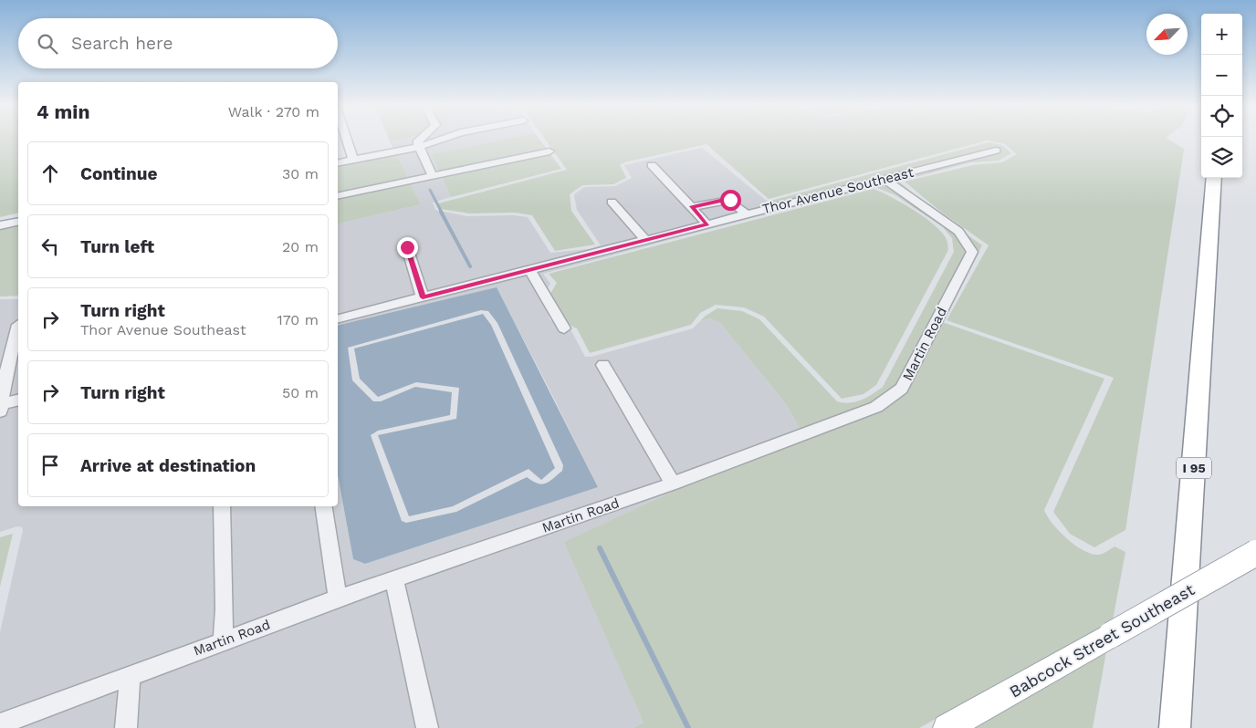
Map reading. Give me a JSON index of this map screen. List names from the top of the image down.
{
  "streets": {
    "highway": ["I 95"],
    "main road": ["Babcock Street Southeast"],
    "street": ["Thor Avenue Southeast", "Martin Road"]
  },
  "crossings": [
    ["Thor Avenue Southeast", "Martin Road"]
  ],
  "north": "bottom left",
  "page": {
    "map_buttons": ["+", "−"],
    "search": "Search here",
    "heading": ["4 min", "Walk · 270 m"],
    "list": [
      ["Continue", "30 m"],
      ["Turn left", "20 m"],
      ["Turn right", "Thor Avenue Southeast", "170 m"],
      ["Turn right", "50 m"],
      "Arrive at destination"
    ]
  }
}
